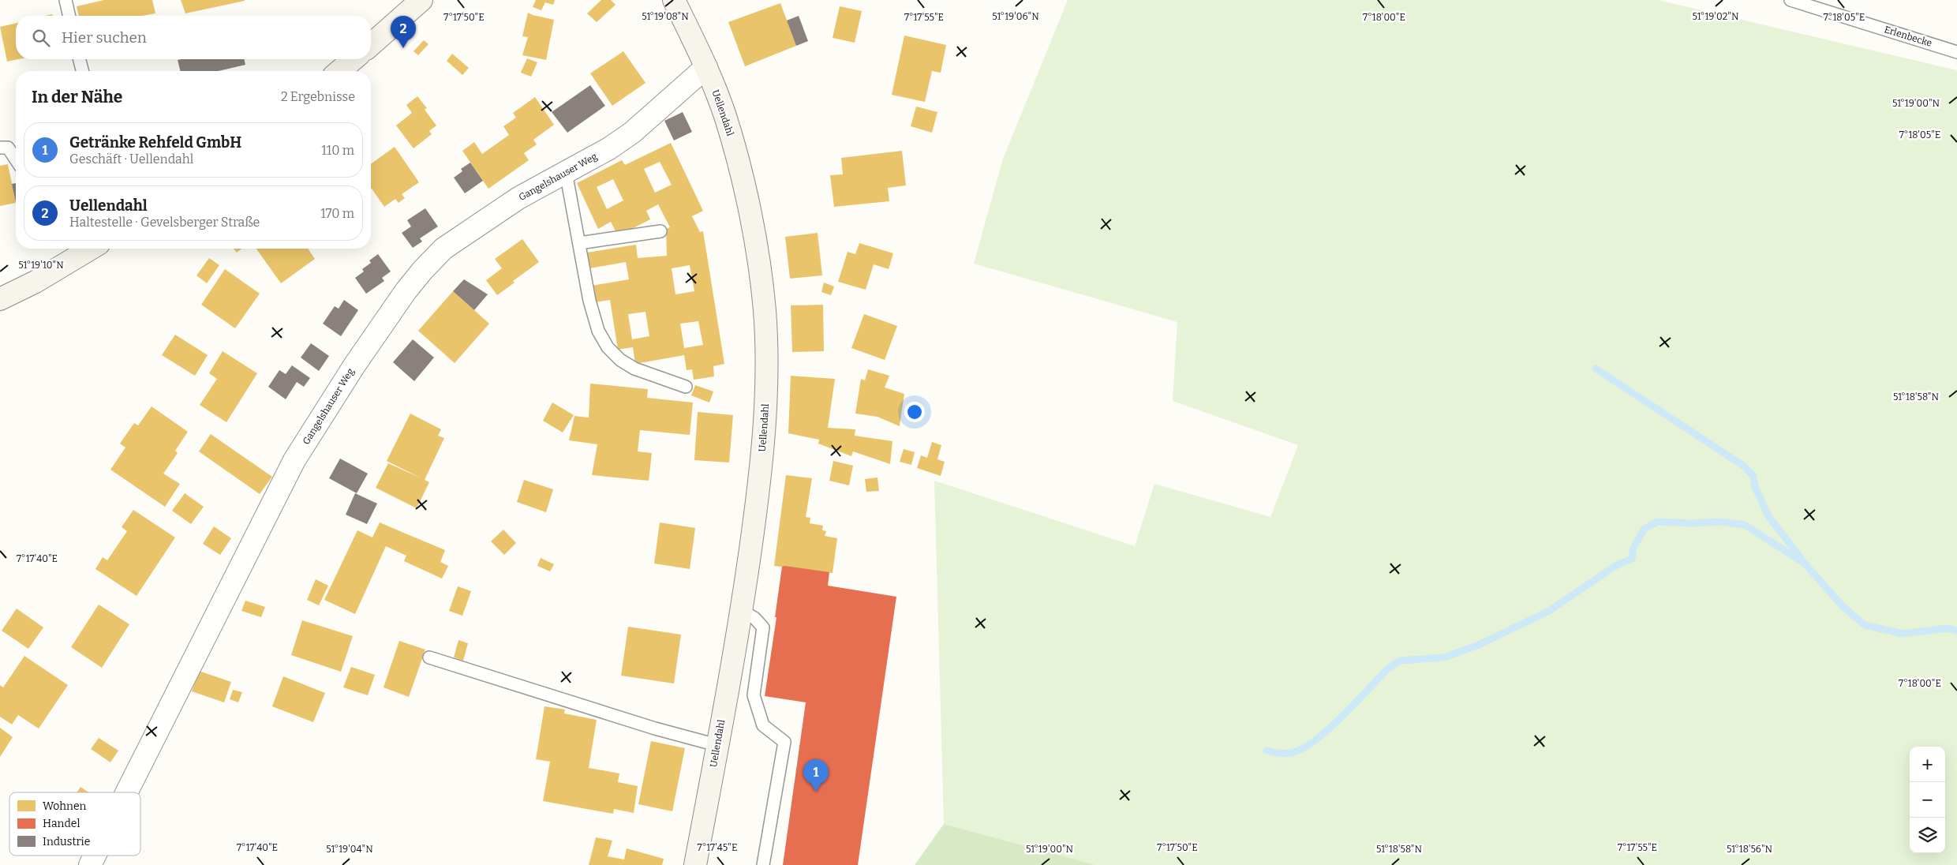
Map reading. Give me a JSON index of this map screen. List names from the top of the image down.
{
  "streets": {
    "main road": ["Uellendahl"],
    "street": ["Gangelshauser Weg"],
    "lane": ["Erlenbecke"]
  },
  "crossings": [
    ["Uellendahl", "Gangelshauser Weg"]
  ],
  "legend": ["Wohnen", "Handel", "Industrie"],
  "page": {
    "pins": ["2", "1"],
    "search": "Hier suchen",
    "heading": ["In der Nähe", "2 Ergebnisse"],
    "list": [
      {
        "mark": "1",
        "name": "Getränke Rehfeld GmbH",
        "note": "Geschäft · Uellendahl",
        "value": "110 m"
      },
      {
        "mark": "2",
        "name": "Uellendahl",
        "note": "Haltestelle · Gevelsberger Straße",
        "value": "170 m"
      }
    ],
    "map_buttons": ["+", "−"]
  },
  "coordinates": [
    "51°19'08\"N",
    "51°19'06\"N",
    "51°19'02\"N",
    "7°17'50\"E",
    "7°18'05\"E",
    "7°17'55\"E",
    "7°18'00\"E",
    "51°19'00\"N",
    "51°19'10\"N",
    "51°18'58\"N",
    "7°17'40\"E",
    "7°17'45\"E",
    "51°19'04\"N",
    "51°18'56\"N"
  ]
}
